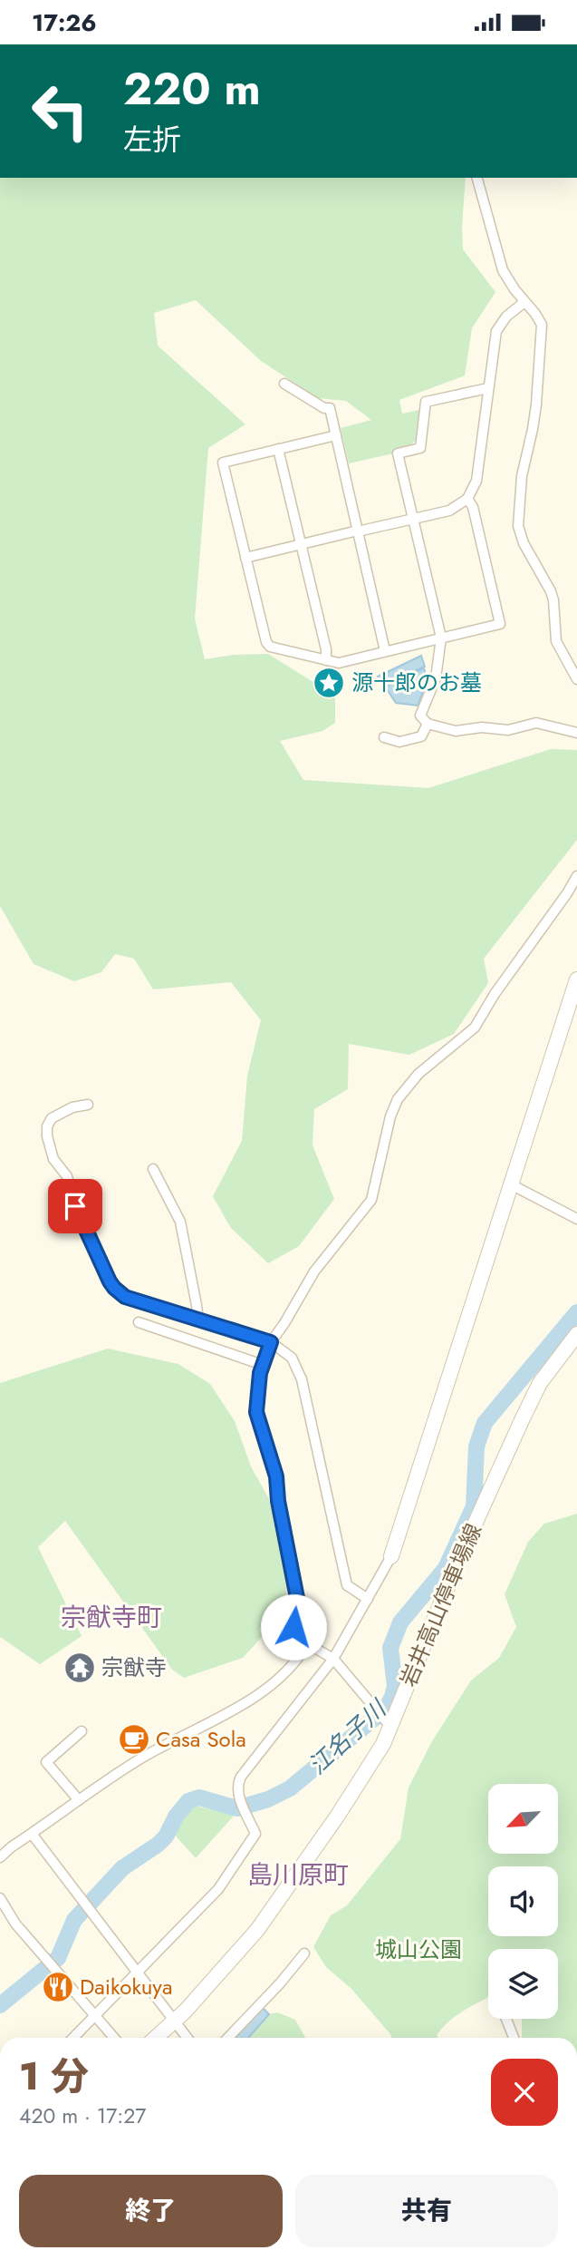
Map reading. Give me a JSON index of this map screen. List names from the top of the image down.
{
  "streets": {
    "main road": ["岩井高山停車場線"]
  },
  "districts": ["宗猷寺町", "島川原町"],
  "water": ["江名子川"],
  "parks": ["城山公園"],
  "places": {
    "place": ["源十郎のお墓"],
    "temple": ["宗猷寺"],
    "cafe": ["Casa Sola"],
    "restaurant": ["Daikokuya"]
  },
  "north": "bottom left",
  "page": {
    "status": "17:26",
    "turn": ["220 m", "左折"],
    "heading": ["1 分", "420 m · 17:27"],
    "buttons": ["終了", "共有"]
  }
}
